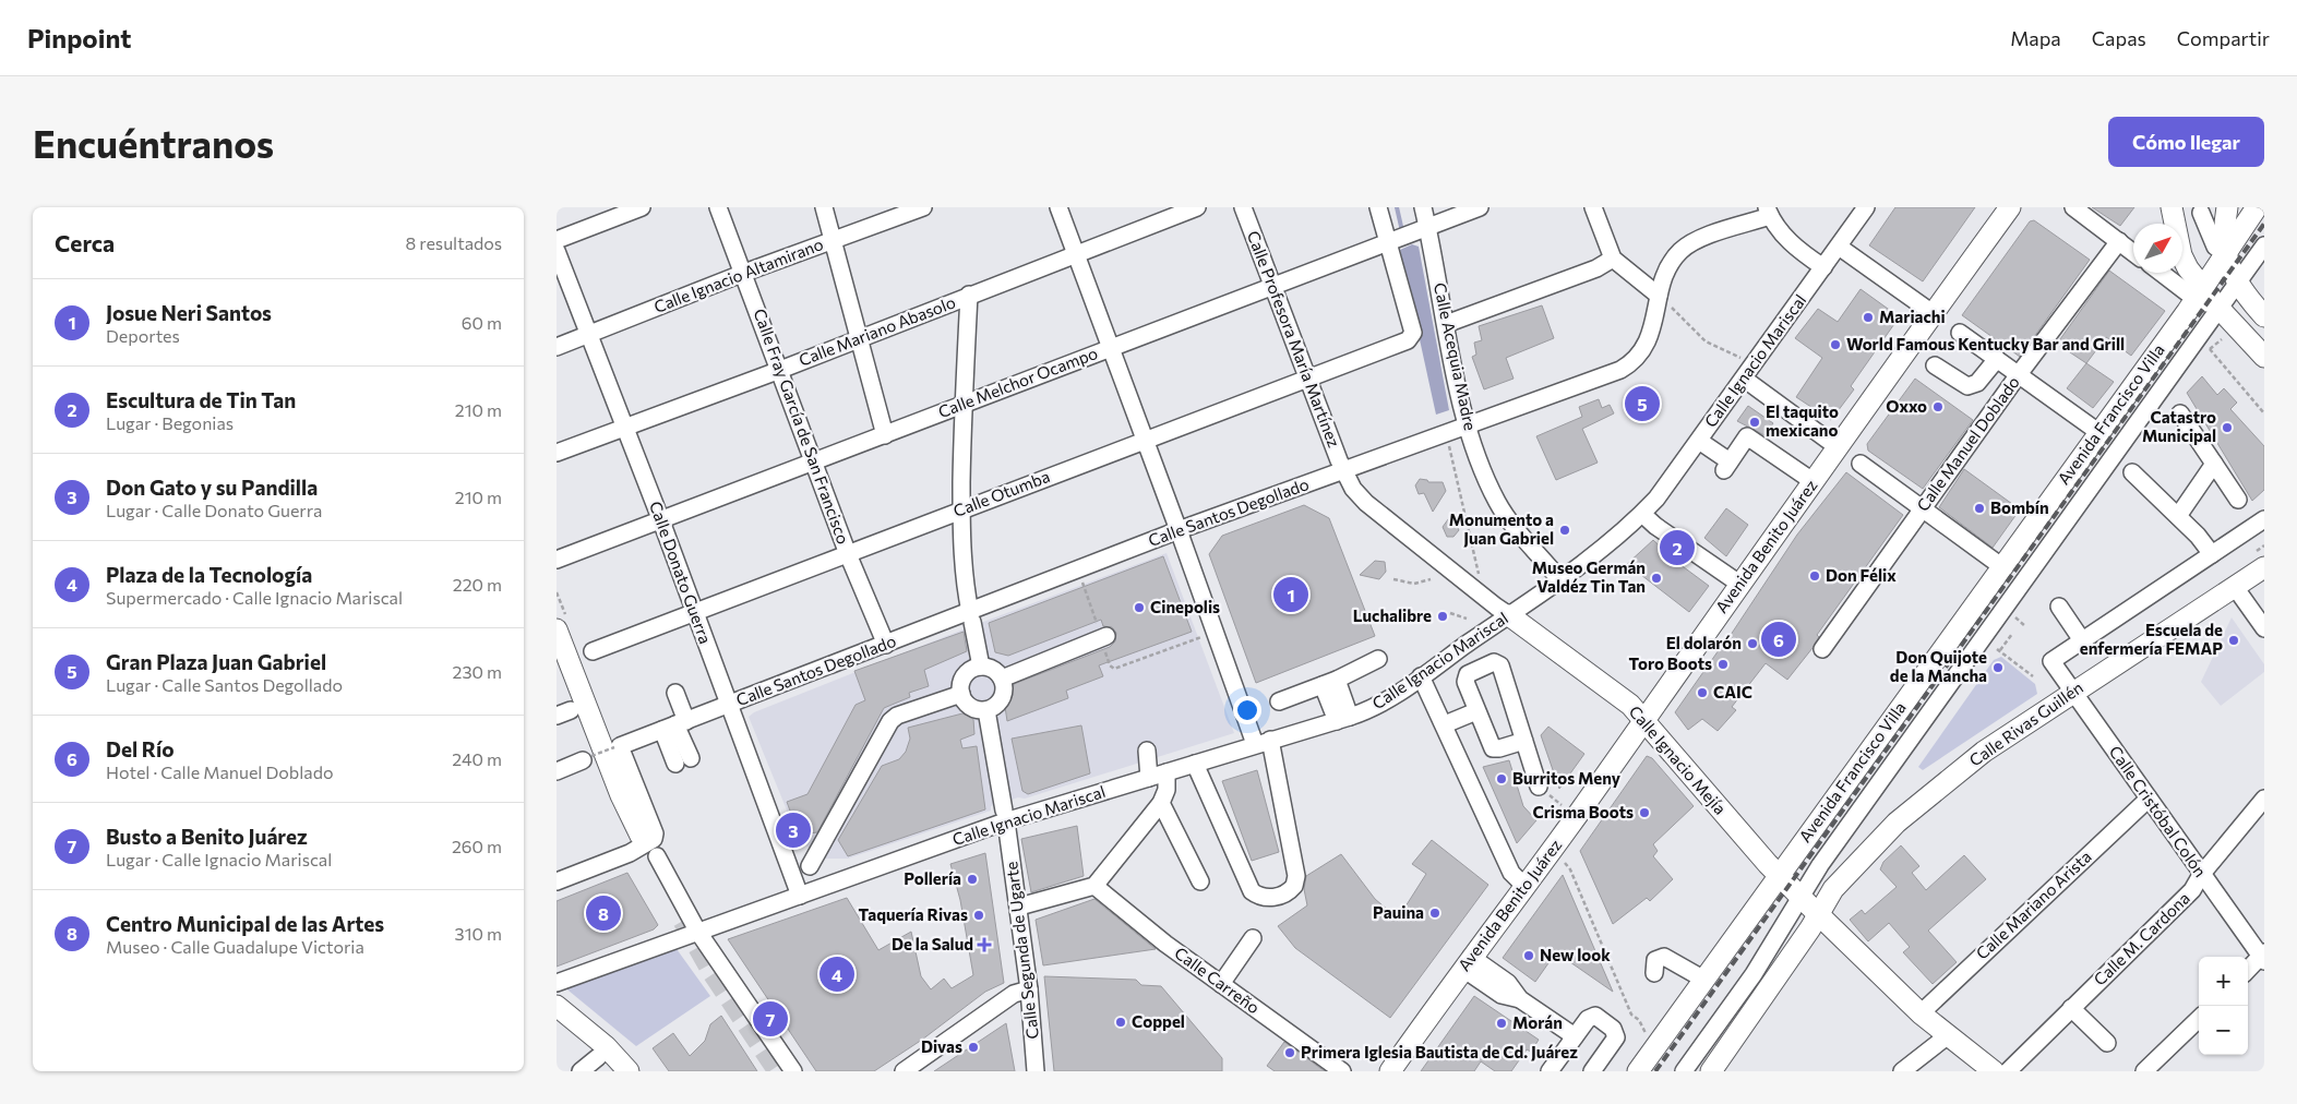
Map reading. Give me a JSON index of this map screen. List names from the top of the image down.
{
  "streets": {
    "main road": [
      "Avenida Francisco Villa",
      "Avenida Benito Juárez",
      "Calle Rivas Guillén",
      "Calle Ignacio Mejía"
    ],
    "street": [
      "Calle Ignacio Altamirano",
      "Calle Mariano Abasolo",
      "Calle Profesora María Martínez",
      "Calle Acequia Madre",
      "Calle Ignacio Mariscal",
      "Calle Melchor Ocampo",
      "Calle Fray García de San Francisco",
      "Calle Manuel Doblado",
      "Calle Otumba",
      "Calle Santos Degollado",
      "Calle Donato Guerra",
      "Calle Cristóbal Colón",
      "Calle Mariano Arista",
      "Calle M. Cardona",
      "Calle Segunda de Ugarte",
      "Calle Carreño"
    ]
  },
  "crossings": [
    ["Calle Ignacio Altamirano", "Calle Fray García de San Francisco"],
    ["Calle Ignacio Altamirano", "Calle Donato Guerra"],
    ["Calle Mariano Abasolo", "Calle Fray García de San Francisco"],
    ["Calle Mariano Abasolo", "Calle Donato Guerra"],
    ["Calle Profesora María Martínez", "Calle Melchor Ocampo"],
    ["Calle Profesora María Martínez", "Calle Otumba"],
    ["Calle Profesora María Martínez", "Calle Santos Degollado"],
    ["Calle Profesora María Martínez", "Calle Ignacio Mejía"],
    ["Calle Acequia Madre", "Calle Ignacio Mariscal"],
    ["Calle Acequia Madre", "Calle Melchor Ocampo"],
    ["Calle Acequia Madre", "Calle Santos Degollado"],
    ["Calle Ignacio Mariscal", "Calle Donato Guerra"],
    ["Calle Ignacio Mariscal", "Calle Ignacio Mejía"],
    ["Calle Melchor Ocampo", "Calle Fray García de San Francisco"],
    ["Calle Melchor Ocampo", "Calle Otumba"],
    ["Calle Melchor Ocampo", "Calle Donato Guerra"],
    ["Avenida Francisco Villa", "Calle Rivas Guillén"],
    ["Avenida Francisco Villa", "Calle Ignacio Mejía"],
    ["Calle Fray García de San Francisco", "Calle Otumba"],
    ["Calle Fray García de San Francisco", "Calle Santos Degollado"],
    ["Calle Otumba", "Calle Donato Guerra"],
    ["Calle Santos Degollado", "Calle Donato Guerra"],
    ["Calle Santos Degollado", "Calle Ignacio Mejía"],
    ["Avenida Benito Juárez", "Calle Ignacio Mejía"],
    ["Calle Rivas Guillén", "Calle Ignacio Mejía"],
    ["Calle Rivas Guillén", "Calle Cristóbal Colón"],
    ["Calle Ignacio Mejía", "Calle Mariano Arista"],
    ["Calle Cristóbal Colón", "Calle Mariano Arista"],
    ["Calle Cristóbal Colón", "Calle M. Cardona"]
  ],
  "places": {
    "other": [
      "Mariachi",
      "World Famous Kentucky Bar and Grill",
      "Oxxo",
      "El taquito mexicano",
      "Catastro Municipal",
      "Bombín",
      "Monumento a Juan Gabriel",
      "Don Félix",
      "Museo Germán Valdéz Tin Tan",
      "Cinepolis",
      "Luchalibre",
      "Escuela de enfermería FEMAP",
      "El dolarón",
      "Toro Boots",
      "Don Quijote de la Mancha",
      "CAIC",
      "Burritos Meny",
      "Crisma Boots",
      "Pollería",
      "Pauina",
      "Taquería Rivas",
      "New look",
      "Coppel",
      "Morán",
      "Divas",
      "Primera Iglesia Bautista de Cd. Juárez"
    ],
    "health": ["De la Salud"]
  },
  "north": "top right",
  "page": {
    "header": "Pinpoint",
    "nav": ["Mapa", "Capas", "Compartir"],
    "buttons": "Cómo llegar",
    "title": "Encuéntranos",
    "heading": ["Cerca", "8 resultados"],
    "list": [
      {
        "mark": "1",
        "name": "Josue Neri Santos",
        "note": "Deportes",
        "value": "60 m"
      },
      {
        "mark": "2",
        "name": "Escultura de Tin Tan",
        "note": "Lugar · Begonias",
        "value": "210 m"
      },
      {
        "mark": "3",
        "name": "Don Gato y su Pandilla",
        "note": "Lugar · Calle Donato Guerra",
        "value": "210 m"
      },
      {
        "mark": "4",
        "name": "Plaza de la Tecnología",
        "note": "Supermercado · Calle Ignacio Mariscal",
        "value": "220 m"
      },
      {
        "mark": "5",
        "name": "Gran Plaza Juan Gabriel",
        "note": "Lugar · Calle Santos Degollado",
        "value": "230 m"
      },
      {
        "mark": "6",
        "name": "Del Río",
        "note": "Hotel · Calle Manuel Doblado",
        "value": "240 m"
      },
      {
        "mark": "7",
        "name": "Busto a Benito Juárez",
        "note": "Lugar · Calle Ignacio Mariscal",
        "value": "260 m"
      },
      {
        "mark": "8",
        "name": "Centro Municipal de las Artes",
        "note": "Museo · Calle Guadalupe Victoria",
        "value": "310 m"
      }
    ],
    "pins": [
      "5",
      "2",
      "1",
      "6",
      "3",
      "8",
      "4",
      "7"
    ],
    "map_buttons": ["+", "−"]
  }
}
